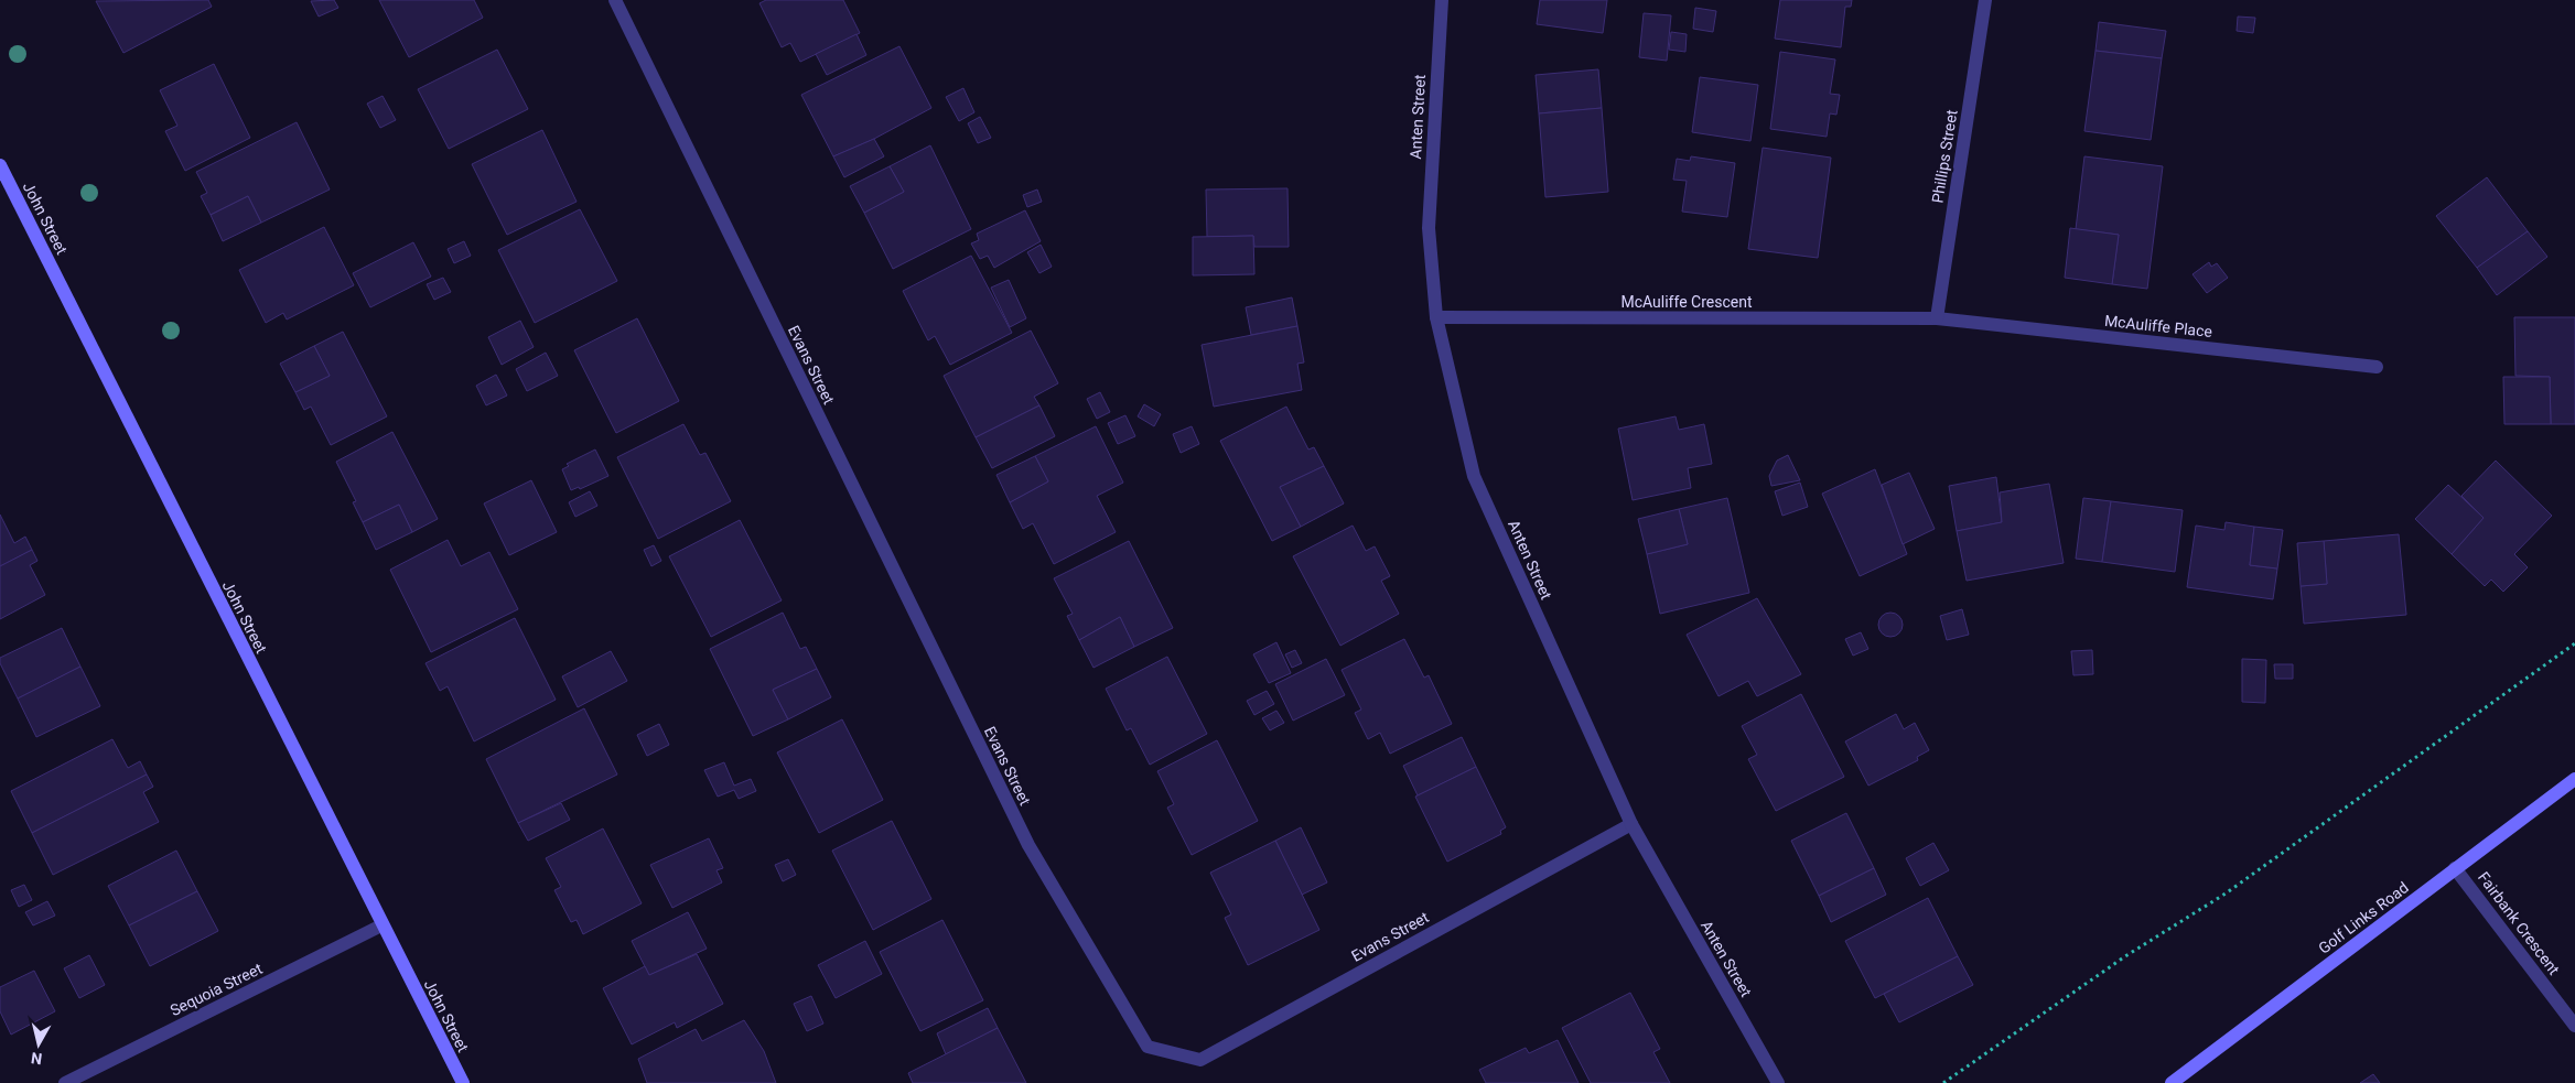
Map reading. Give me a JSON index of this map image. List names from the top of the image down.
{
  "streets": {
    "main road": ["John Street", "Golf Links Road"],
    "street": [
      "Anten Street",
      "Phillips Street",
      "McAuliffe Crescent",
      "McAuliffe Place",
      "Evans Street",
      "Fairbank Crescent",
      "Sequoia Street"
    ]
  },
  "crossings": [
    ["Anten Street", "McAuliffe Crescent"],
    ["Anten Street", "Evans Street"],
    ["Phillips Street", "McAuliffe Crescent"],
    ["Phillips Street", "McAuliffe Place"],
    ["John Street", "Sequoia Street"],
    ["McAuliffe Crescent", "McAuliffe Place"],
    ["Golf Links Road", "Fairbank Crescent"]
  ],
  "north": "bottom"
}
